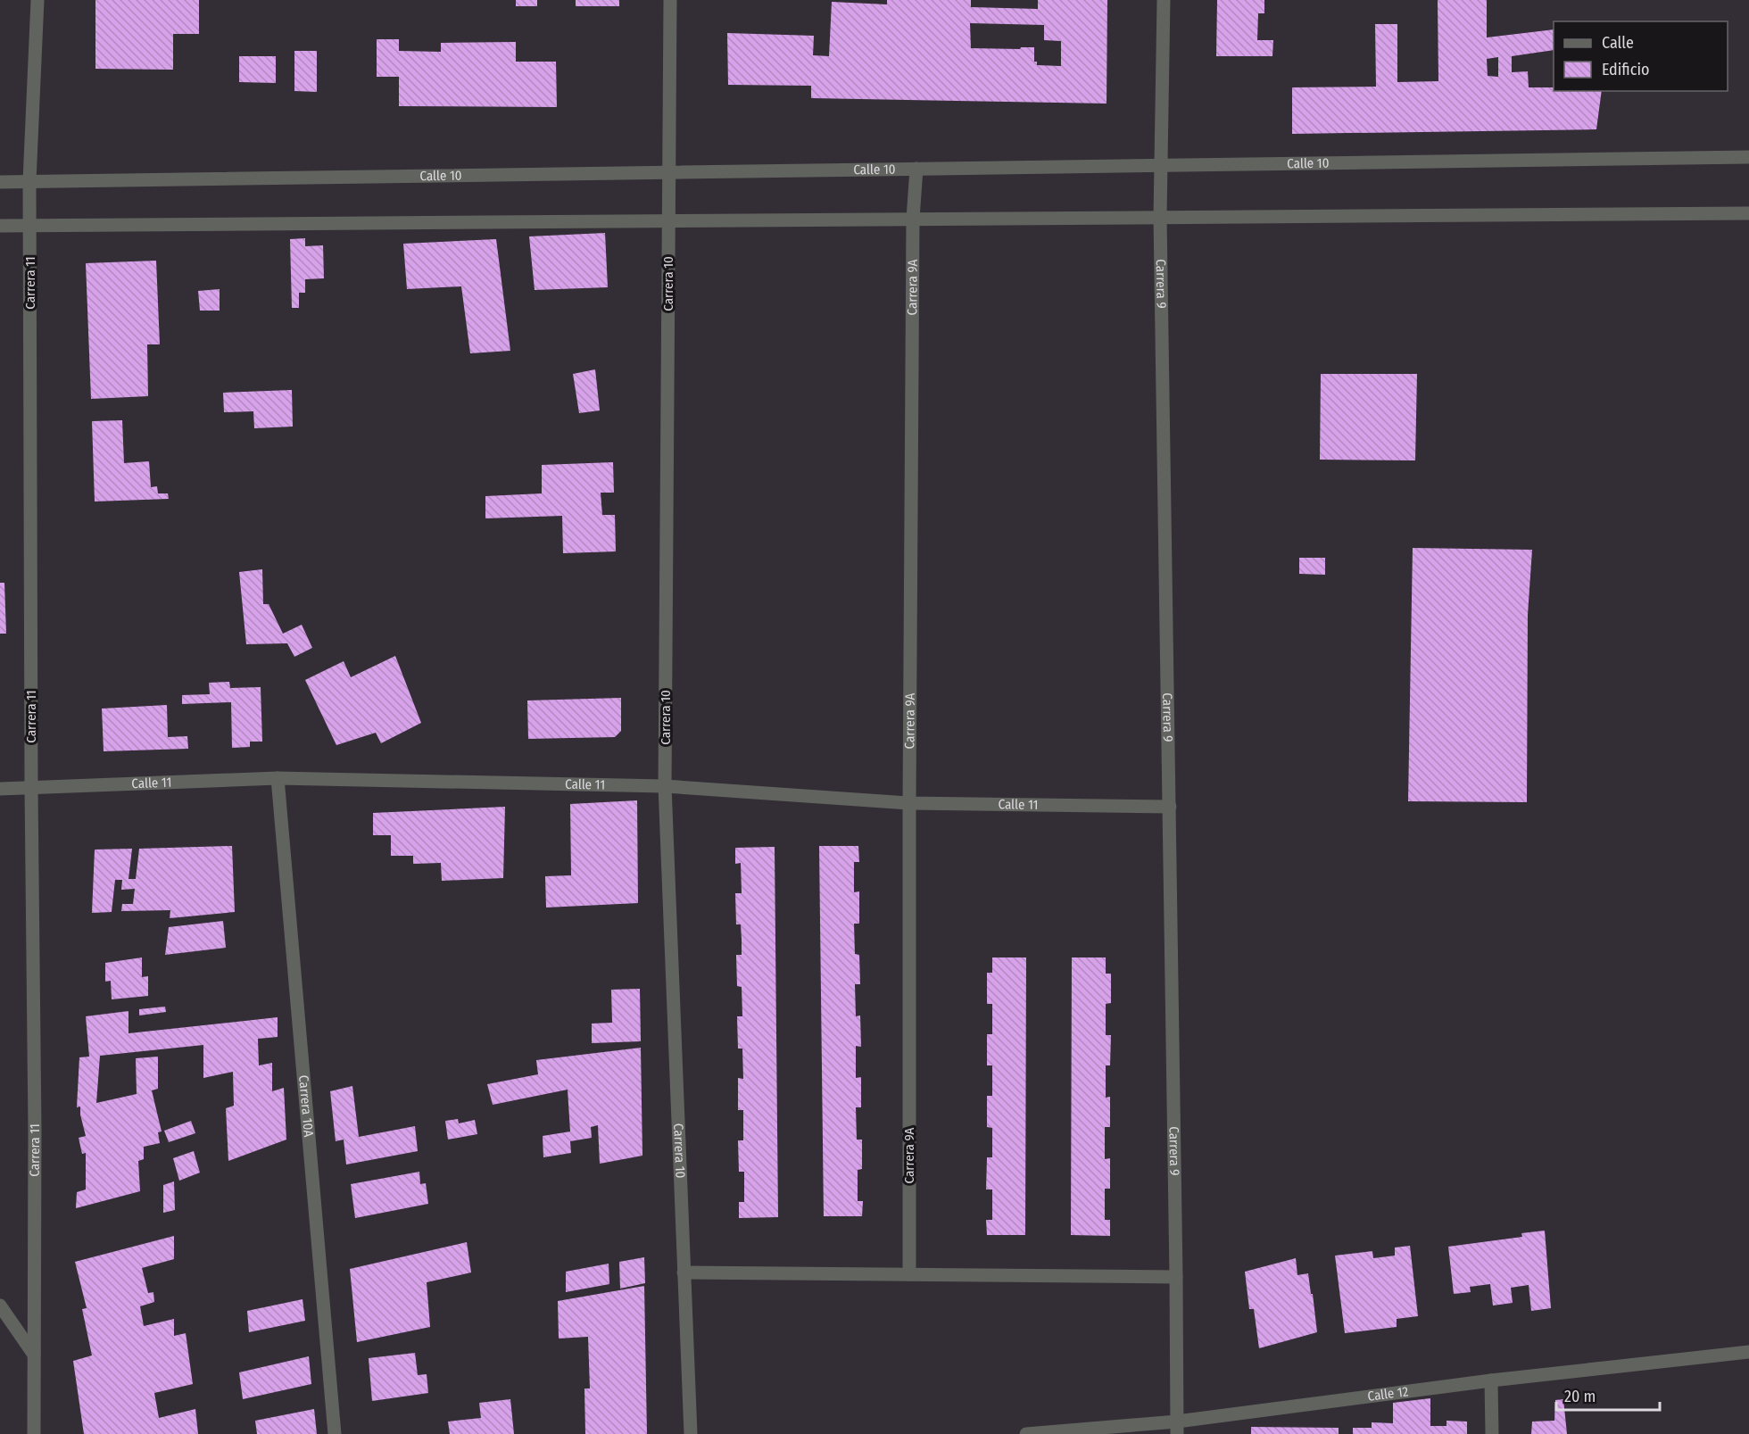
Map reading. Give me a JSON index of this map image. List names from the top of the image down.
{
  "streets": {
    "street": [
      "Calle 10",
      "Carrera 11",
      "Carrera 10",
      "Carrera 9",
      "Carrera 9A",
      "Calle 11",
      "Carrera 10A",
      "Calle 12"
    ]
  },
  "crossings": [
    ["Calle 10", "Carrera 11"],
    ["Calle 10", "Carrera 10"],
    ["Calle 10", "Carrera 9"],
    ["Calle 10", "Carrera 9A"],
    ["Carrera 11", "Calle 11"],
    ["Carrera 10", "Calle 11"],
    ["Carrera 9", "Calle 11"],
    ["Carrera 9", "Calle 12"],
    ["Carrera 9A", "Calle 11"],
    ["Calle 11", "Carrera 10A"]
  ],
  "legend": ["Calle", "Edificio"],
  "scale_bar": "20 m"
}
